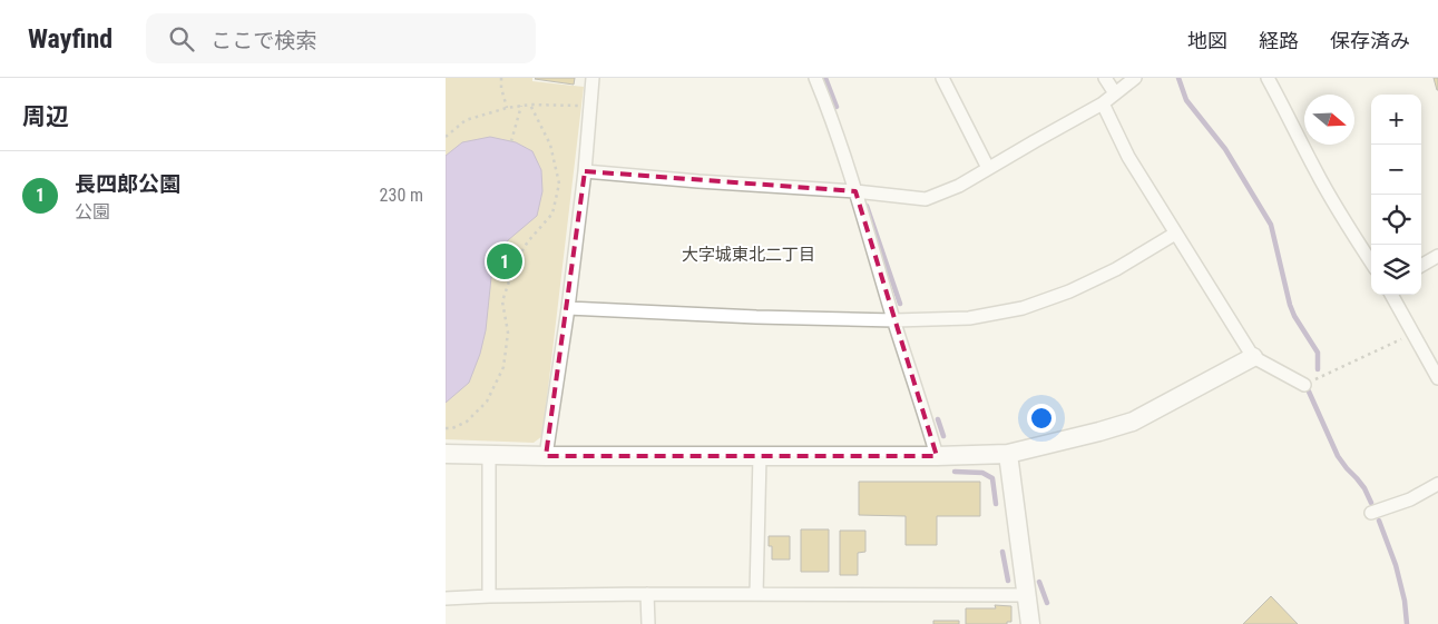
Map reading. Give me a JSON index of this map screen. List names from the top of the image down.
{
  "districts": ["大字城東北二丁目"],
  "north": "right",
  "page": {
    "header": "Wayfind",
    "search": "ここで検索",
    "nav": ["地図", "経路", "保存済み"],
    "heading": "周辺",
    "map_buttons": ["+", "−"],
    "list": [
      {
        "mark": "1",
        "name": "長四郎公園",
        "note": "公園",
        "value": "230 m"
      }
    ],
    "pins": "1"
  }
}
